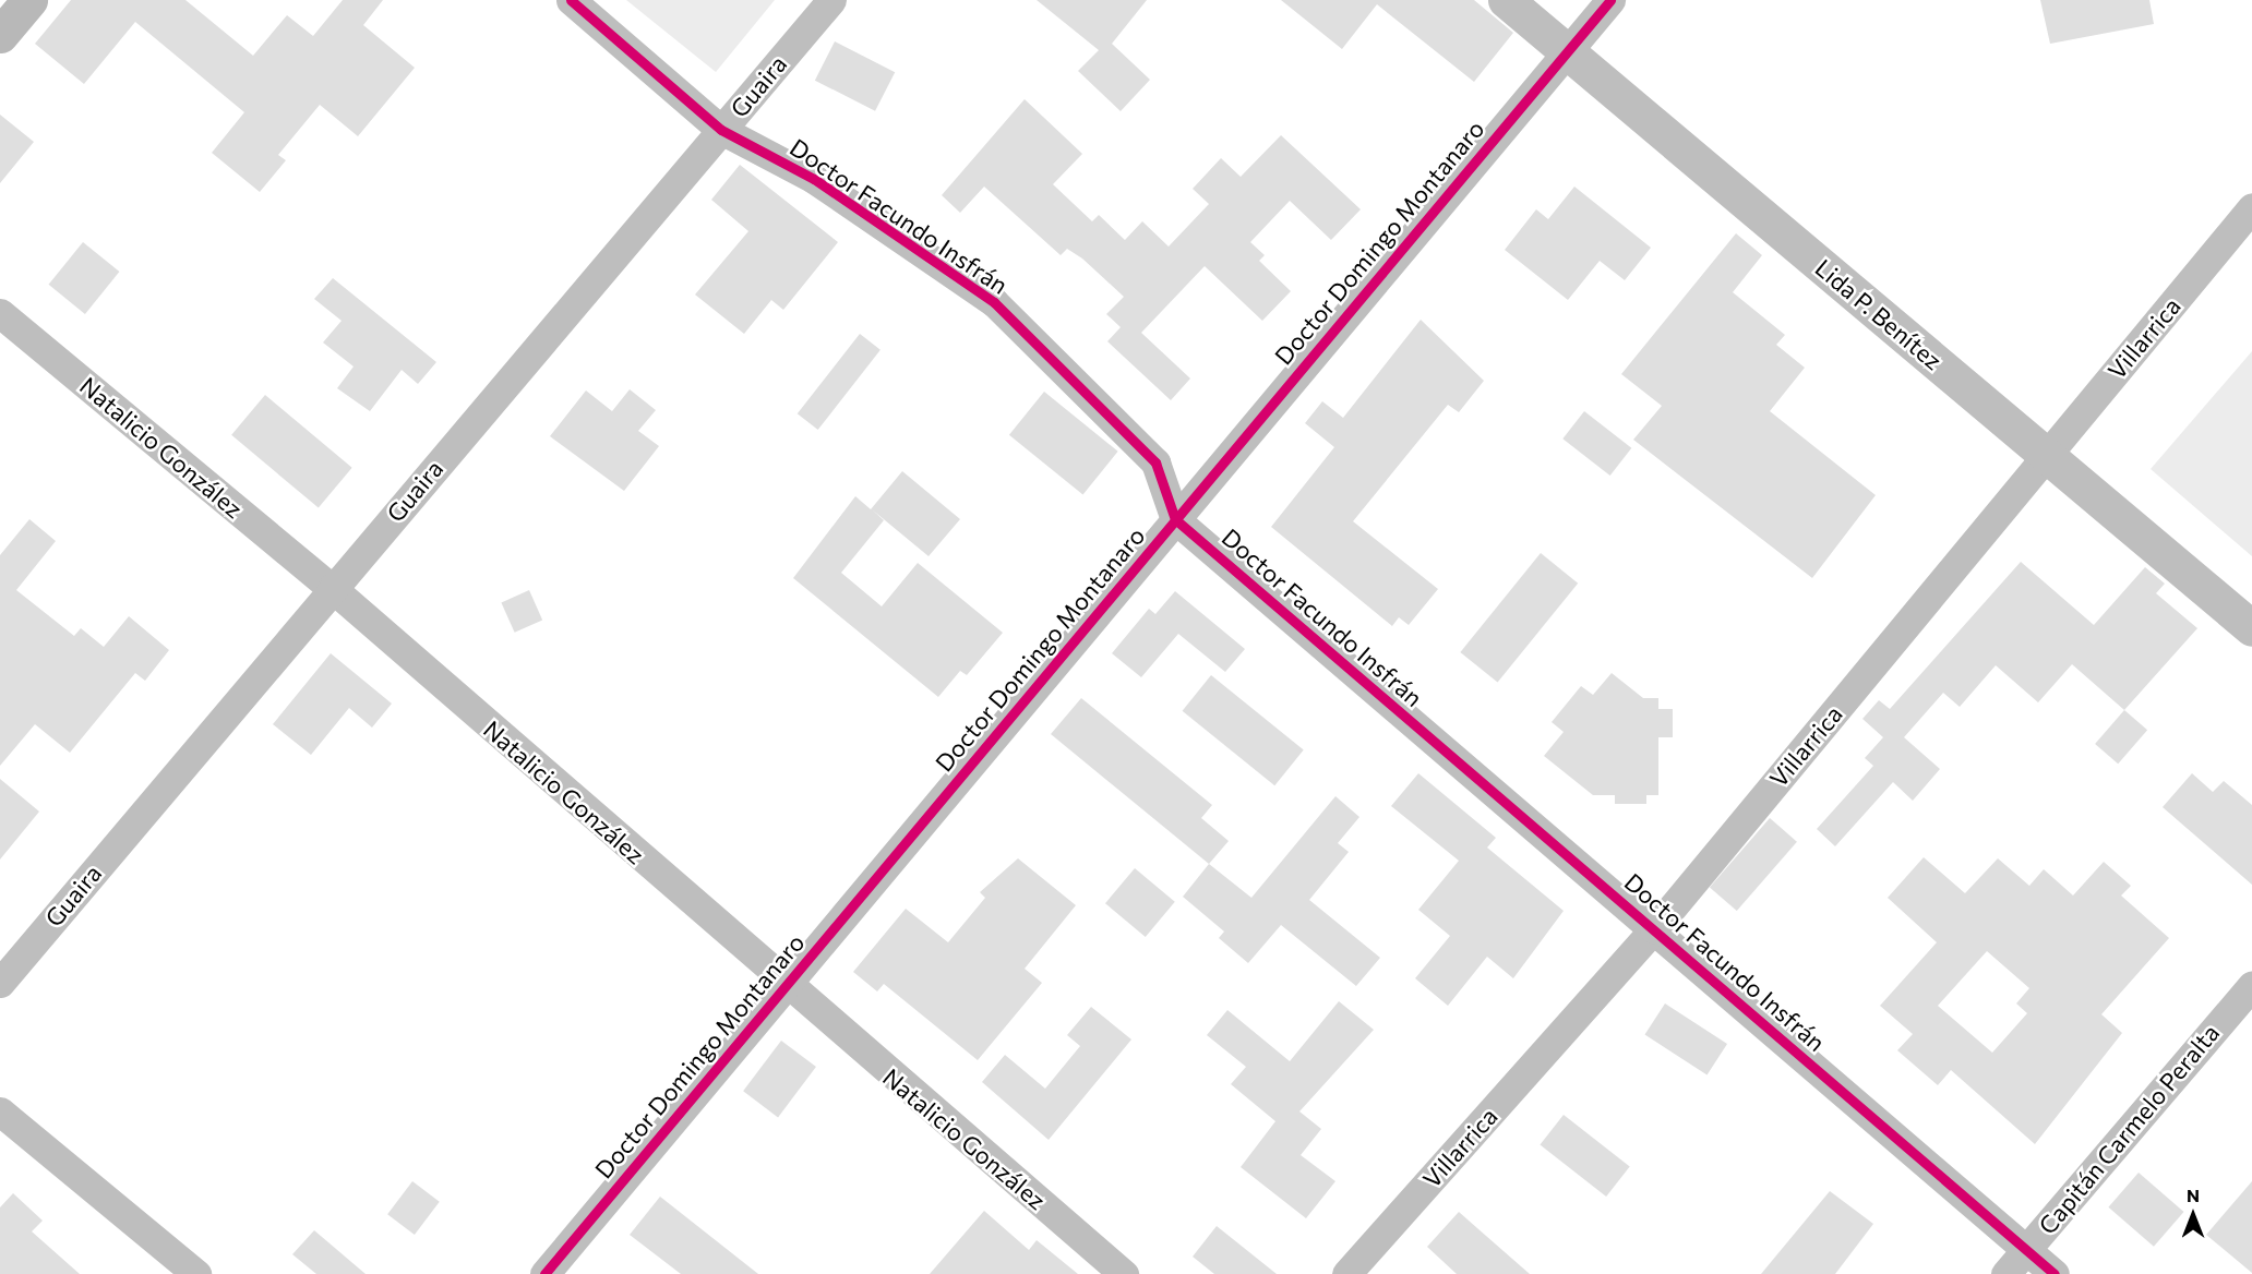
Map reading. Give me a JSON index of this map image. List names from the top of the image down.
{
  "streets": {
    "street": [
      "Guaira",
      "Doctor Facundo Insfrán",
      "Doctor Domingo Montanaro",
      "Lida P. Benítez",
      "Villarrica",
      "Natalicio González",
      "Capitán Carmelo Peralta"
    ]
  },
  "crossings": [
    ["Guaira", "Doctor Facundo Insfrán"],
    ["Guaira", "Natalicio González"],
    ["Doctor Facundo Insfrán", "Doctor Domingo Montanaro"],
    ["Doctor Facundo Insfrán", "Villarrica"],
    ["Doctor Facundo Insfrán", "Capitán Carmelo Peralta"],
    ["Doctor Domingo Montanaro", "Lida P. Benítez"],
    ["Doctor Domingo Montanaro", "Natalicio González"],
    ["Lida P. Benítez", "Villarrica"]
  ],
  "north": "top"
}
